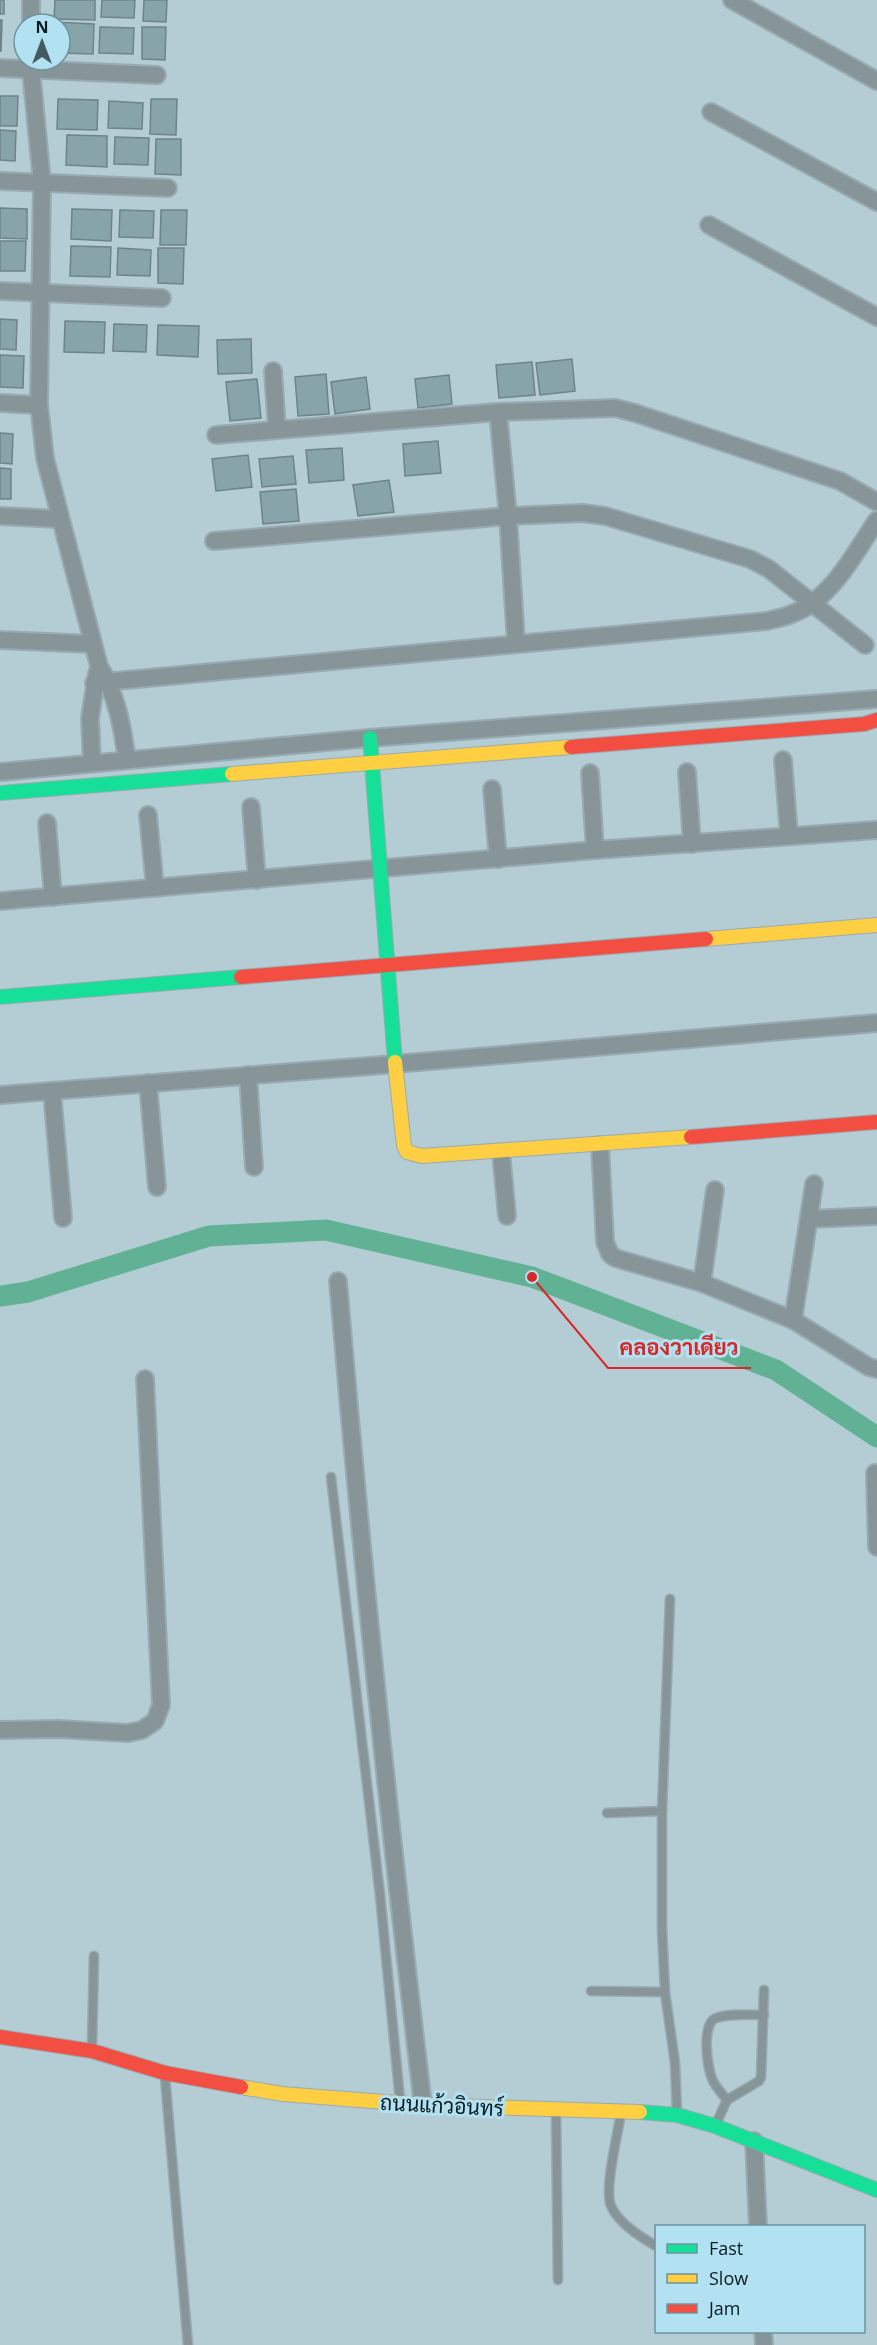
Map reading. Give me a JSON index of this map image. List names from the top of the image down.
{
  "streets": {
    "street": ["ถนนแก้วอินทร์"]
  },
  "places": ["คลองวาเดียว"],
  "legend": ["Fast", "Slow", "Jam"],
  "north": "top"
}
